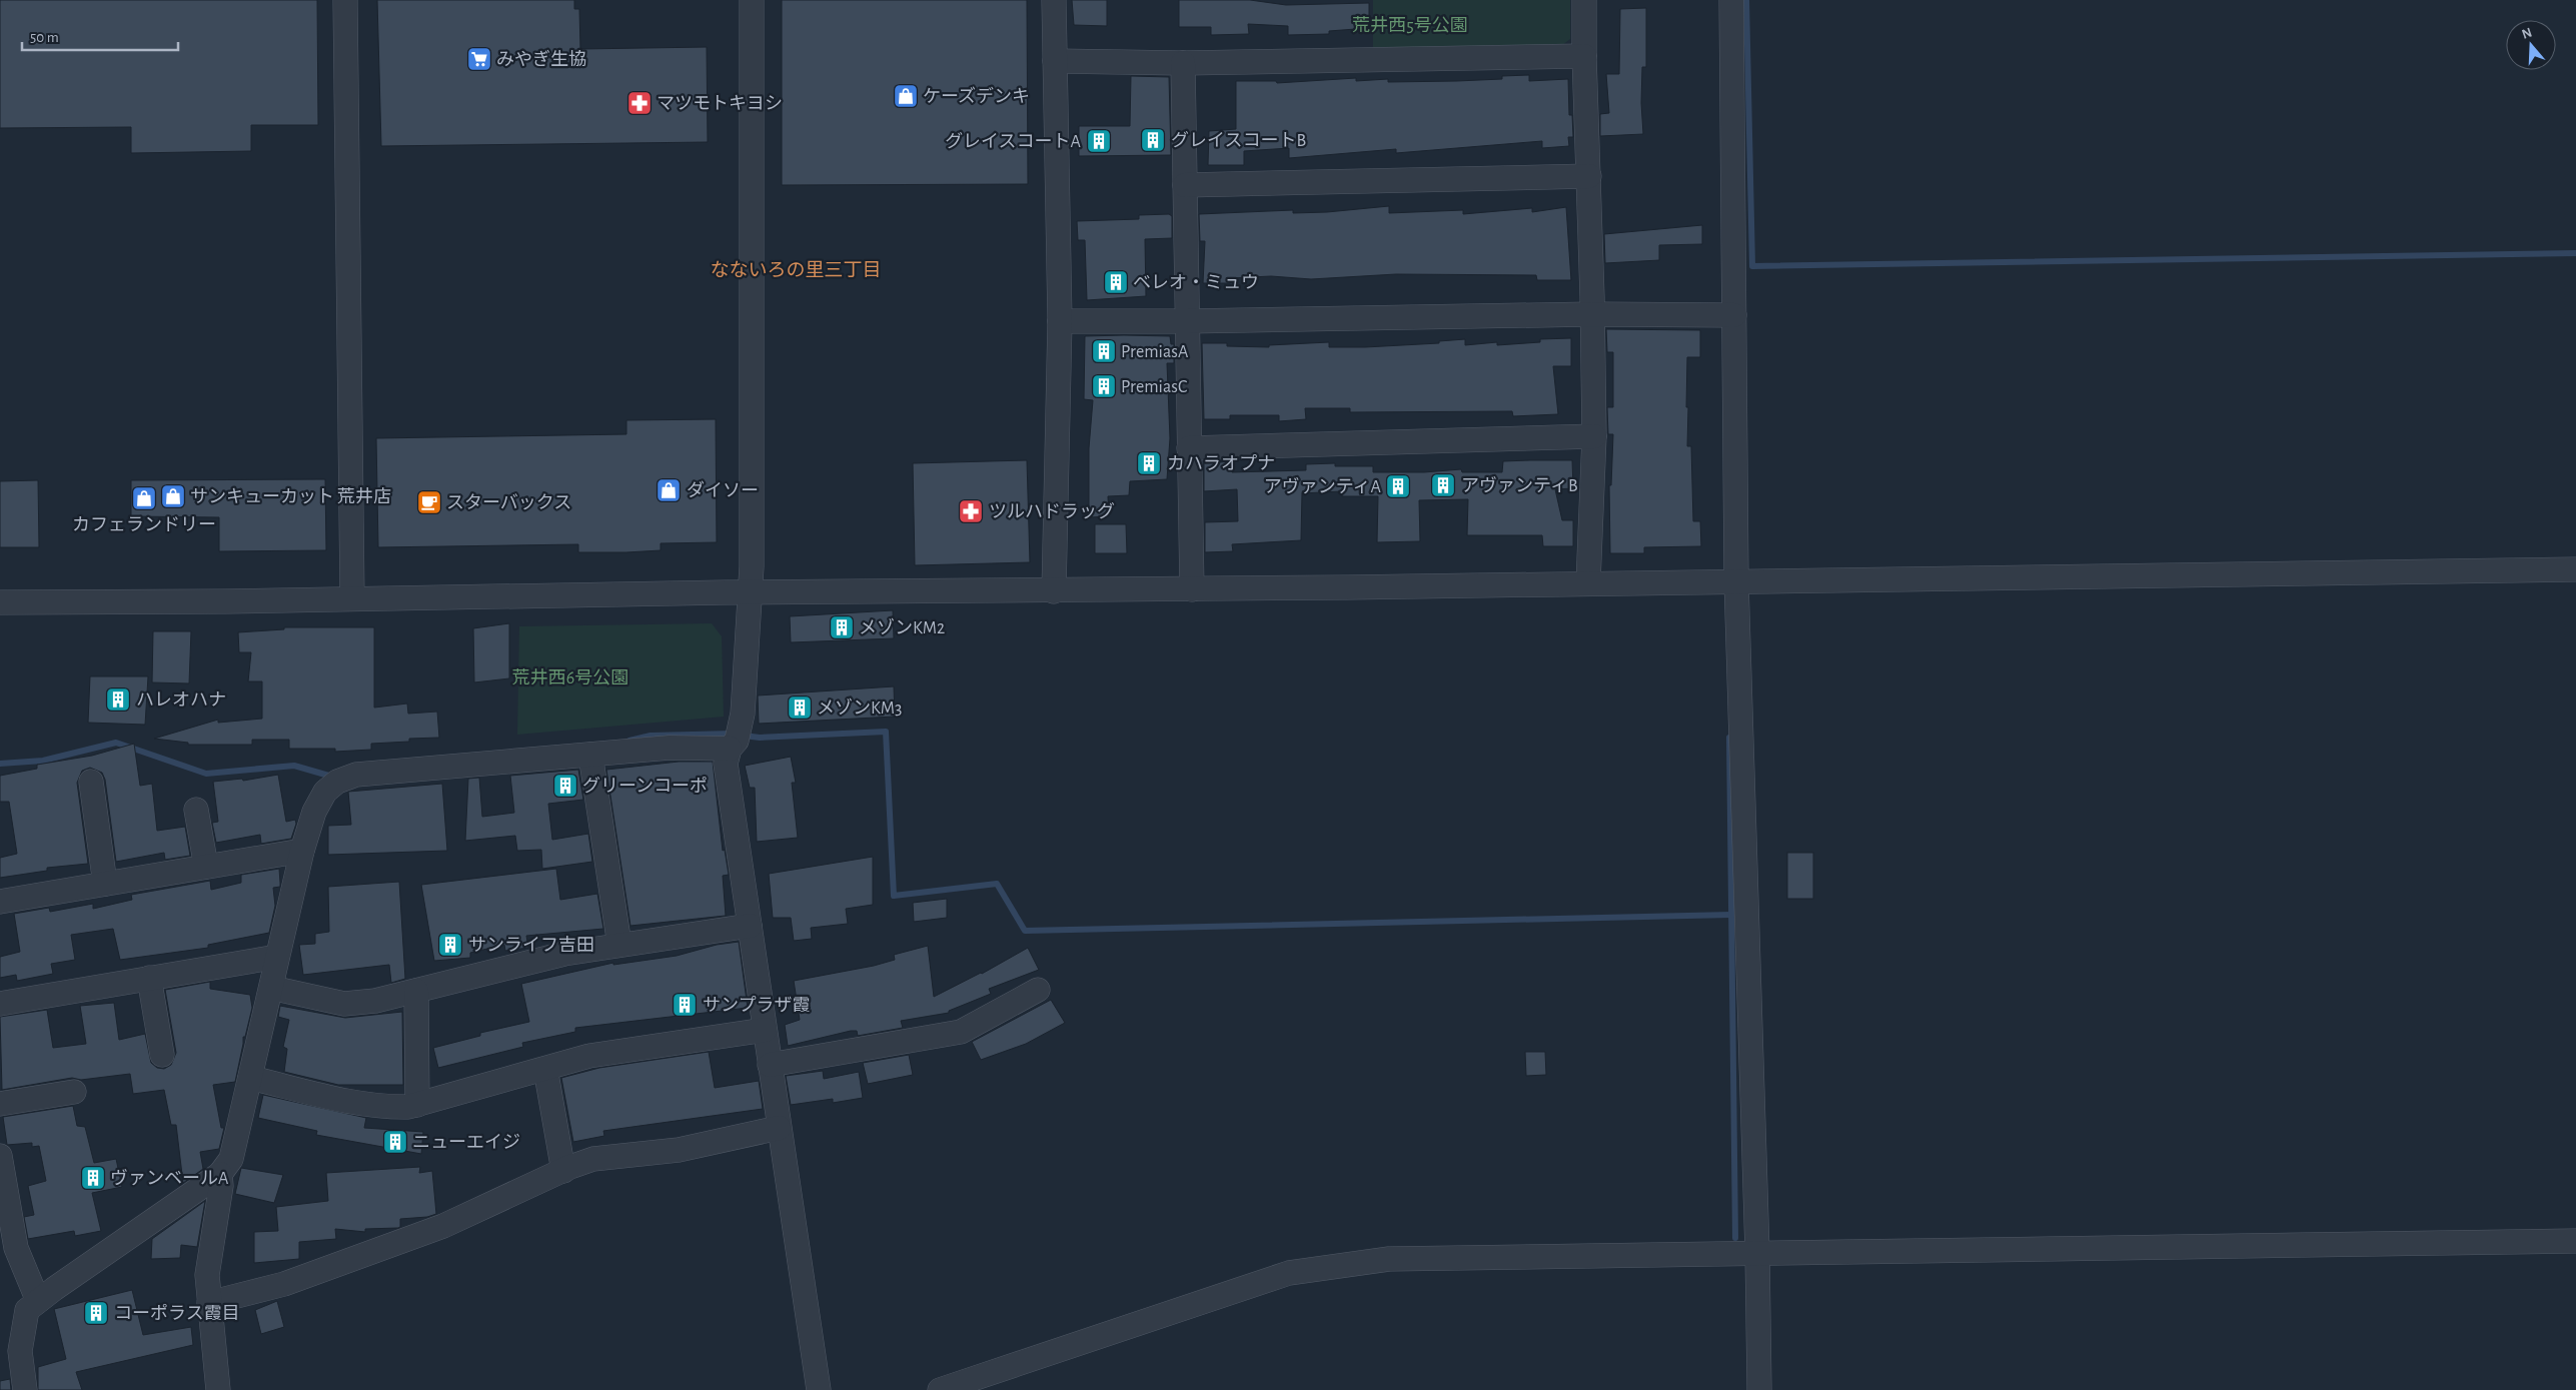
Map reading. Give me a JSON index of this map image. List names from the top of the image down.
{
  "districts": ["なないろの里三丁目"],
  "parks": ["荒井西5号公園", "荒井西6号公園"],
  "places": {
    "supermarket": ["みやぎ生協"],
    "shop": [
      "ケーズデンキ",
      "ダイソー",
      "サンキューカット 荒井店",
      "カフェランドリー"
    ],
    "pharmacy": ["マツモトキヨシ", "ツルハドラッグ"],
    "building": [
      "グレイスコートB",
      "グレイスコートA",
      "ベレオ・ミュウ",
      "PremiasA",
      "PremiasC",
      "カハラオプナ",
      "アヴァンティB",
      "アヴァンティA",
      "メゾンKM2",
      "ハレオハナ",
      "メゾンKM3",
      "グリーンコーポ",
      "サンライフ吉田",
      "サンプラザ霞",
      "ニューエイジ",
      "ヴァンベールA",
      "コーポラス霞目"
    ],
    "cafe": ["スターバックス"]
  },
  "scale_bar": "50 m",
  "north": "top"
}
